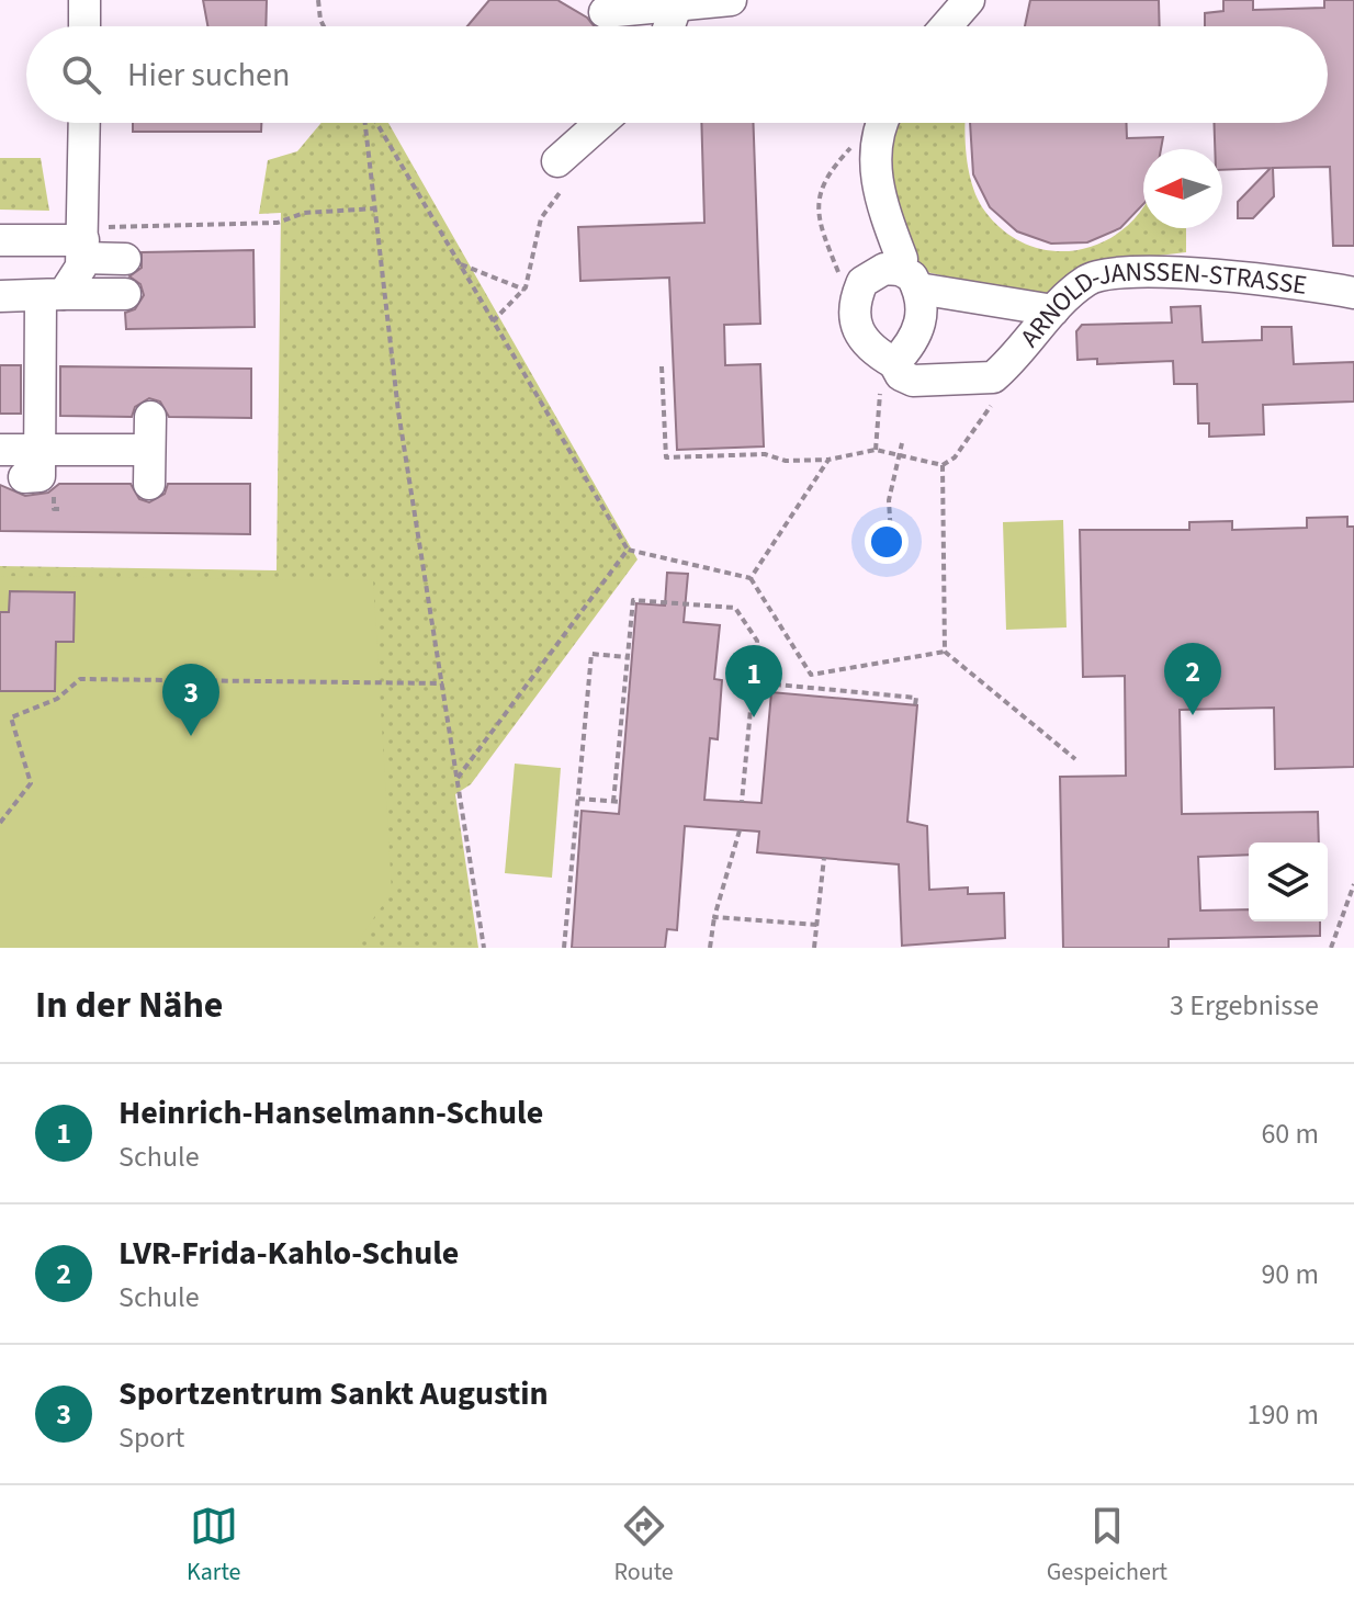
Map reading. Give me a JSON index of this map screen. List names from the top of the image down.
{
  "streets": {
    "lane": ["ARNOLD-JANSSEN-STRASSE"]
  },
  "north": "left",
  "page": {
    "search": "Hier suchen",
    "pins": ["2", "1", "3"],
    "heading": ["In der Nähe", "3 Ergebnisse"],
    "list": [
      {
        "mark": "1",
        "name": "Heinrich-Hanselmann-Schule",
        "note": "Schule",
        "value": "60 m"
      },
      {
        "mark": "2",
        "name": "LVR-Frida-Kahlo-Schule",
        "note": "Schule",
        "value": "90 m"
      },
      {
        "mark": "3",
        "name": "Sportzentrum Sankt Augustin",
        "note": "Sport",
        "value": "190 m"
      }
    ],
    "nav": ["Karte", "Route", "Gespeichert"]
  }
}
